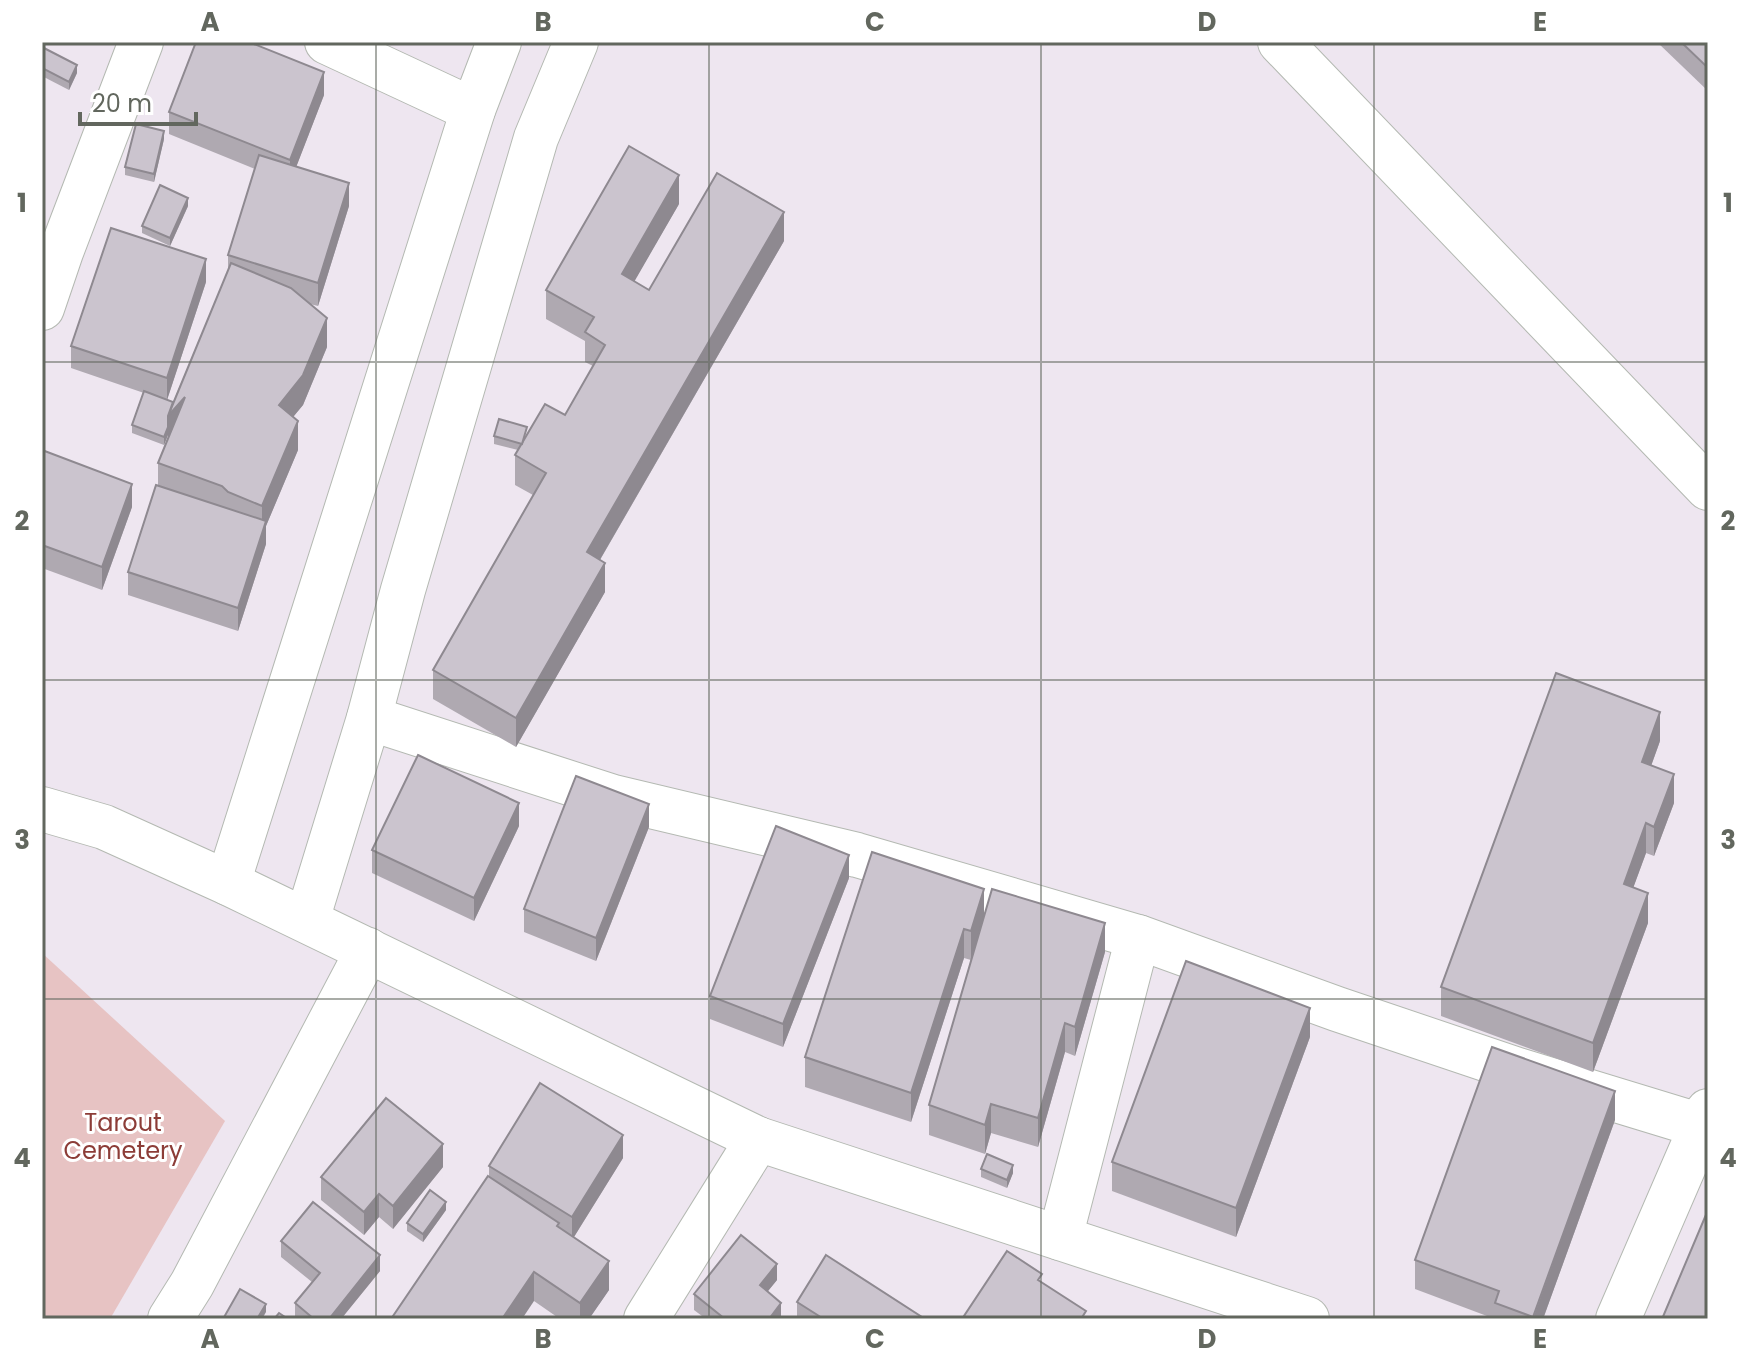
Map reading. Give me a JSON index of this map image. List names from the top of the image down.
{
  "parks": ["Tarout Cemetery"],
  "scale_bar": "20 m",
  "grid": {
    "columns": [
      "A",
      "B",
      "C",
      "D",
      "E"
    ],
    "rows": [
      "1",
      "2",
      "3",
      "4"
    ]
  }
}
